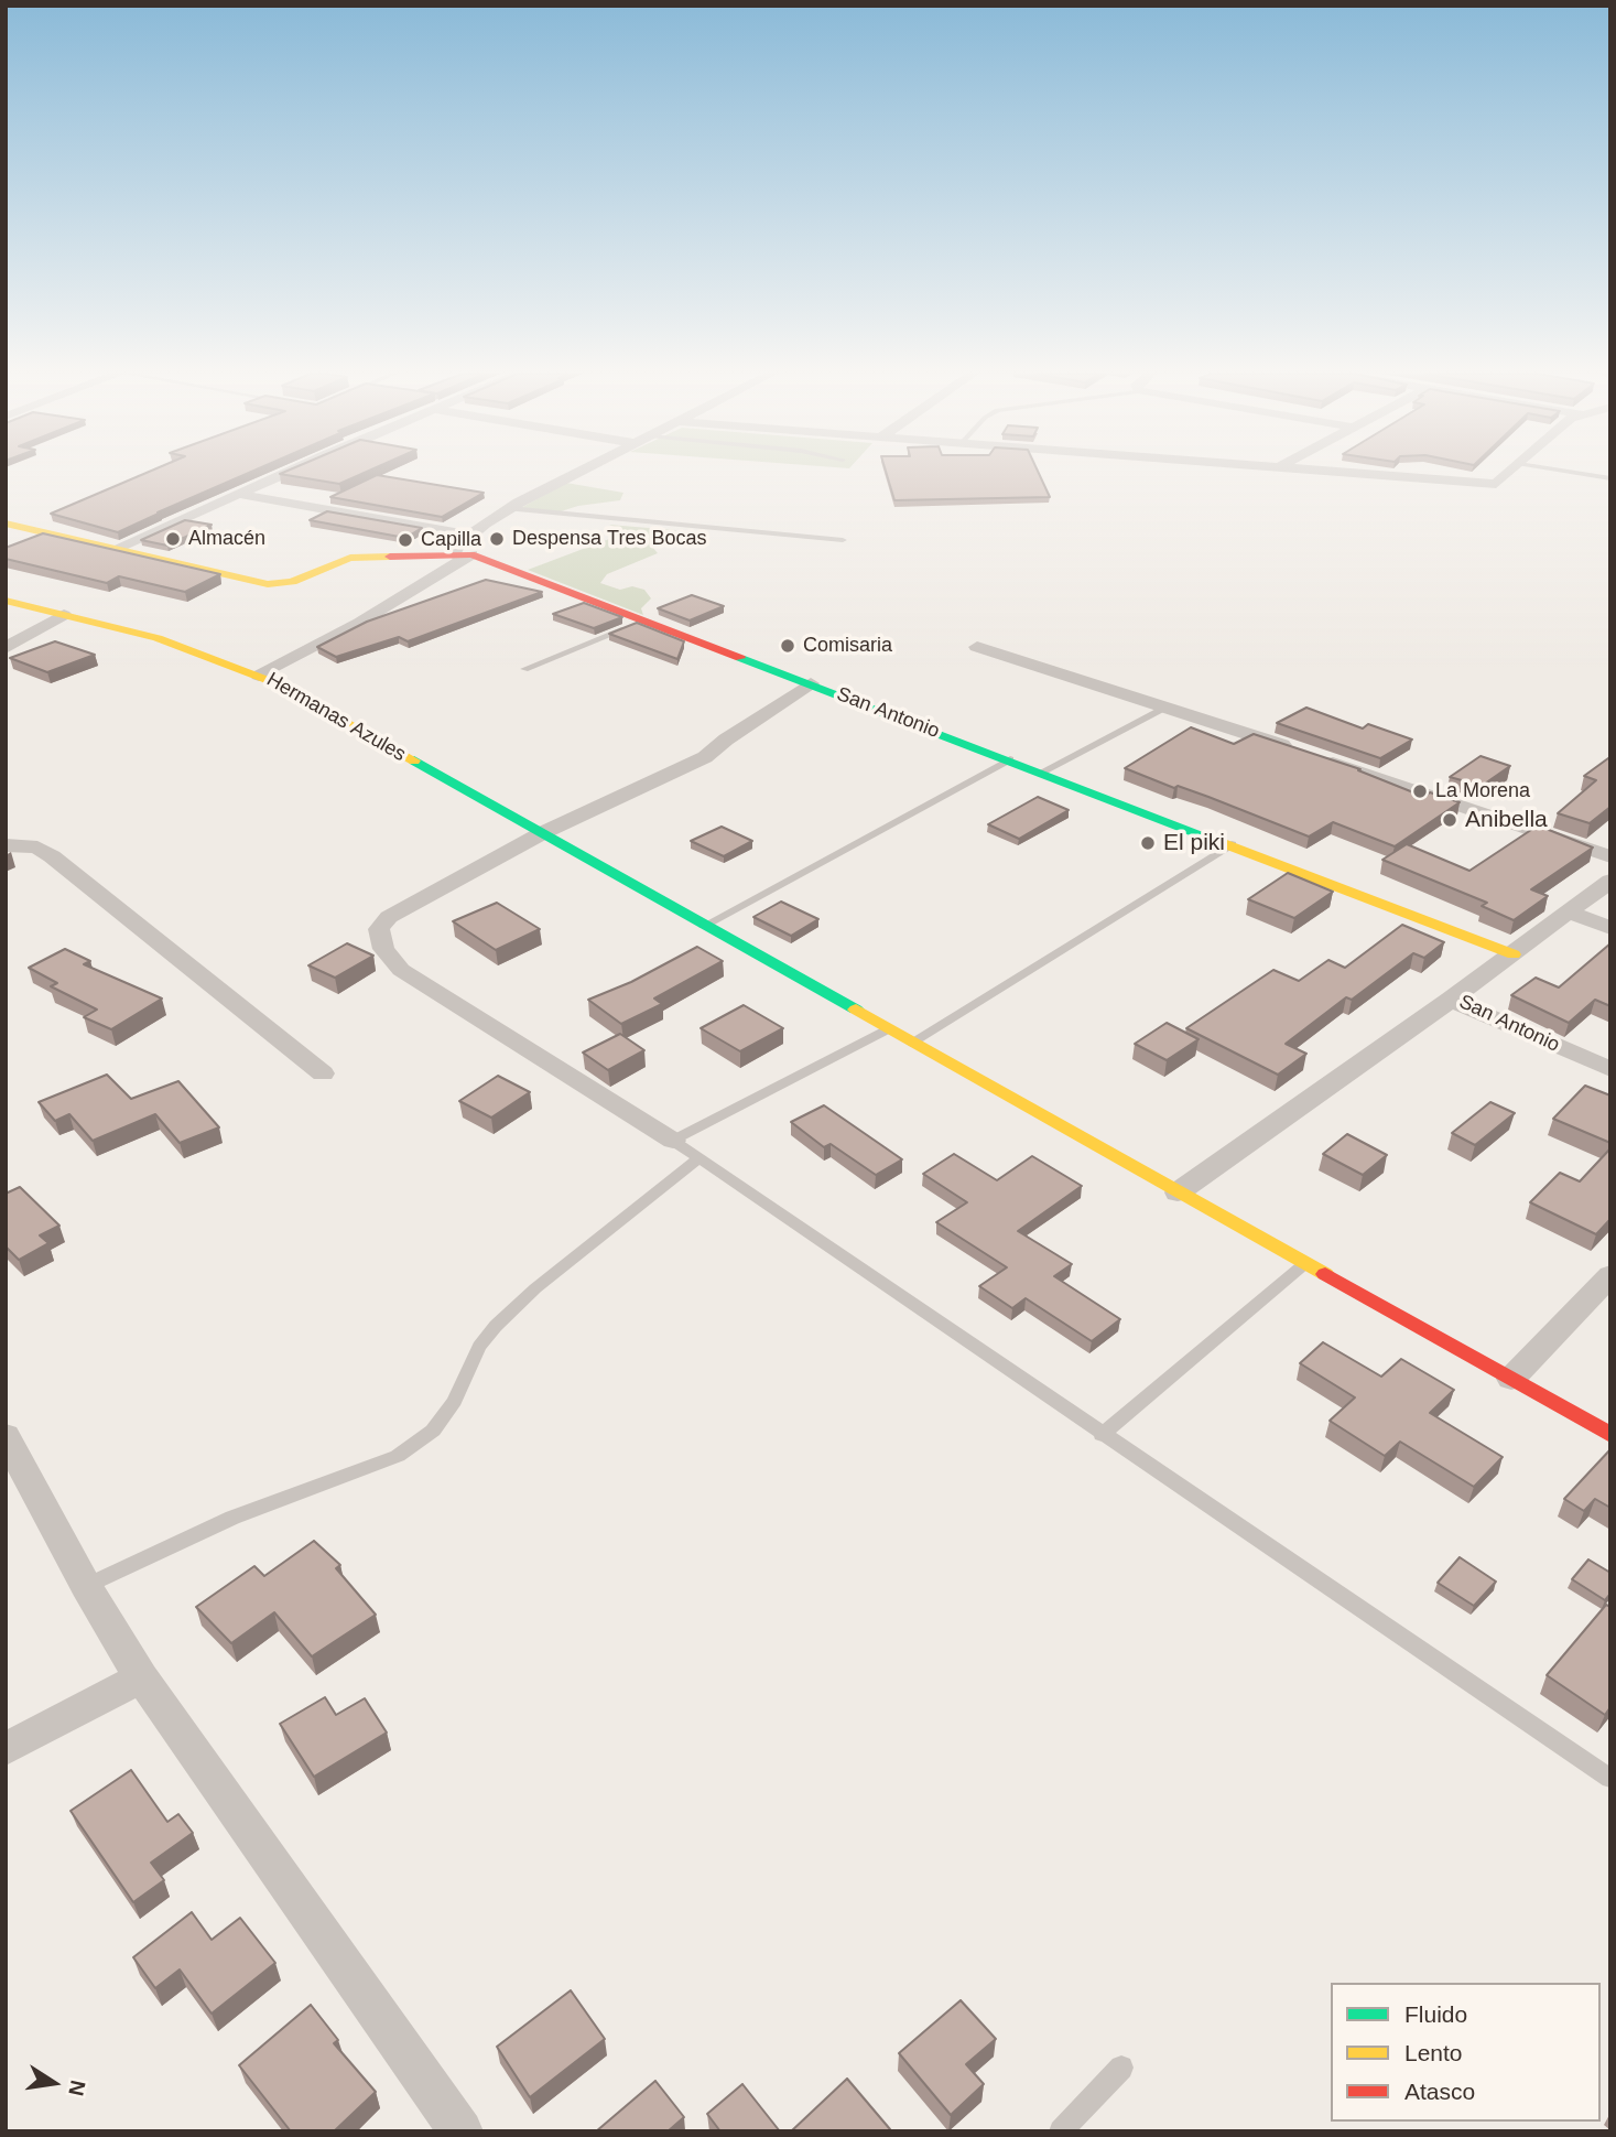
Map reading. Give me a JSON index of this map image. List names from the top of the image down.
{
  "streets": {
    "street": ["San Antonio", "Hermanas Azules"]
  },
  "crossings": [
    ["San Antonio", "Hermanas Azules"]
  ],
  "places": [
    "Almacén",
    "Despensa Tres Bocas",
    "Capilla",
    "Comisaria",
    "La Morena",
    "Anibella",
    "El piki"
  ],
  "legend": ["Fluido", "Lento", "Atasco"],
  "north": "right"
}
